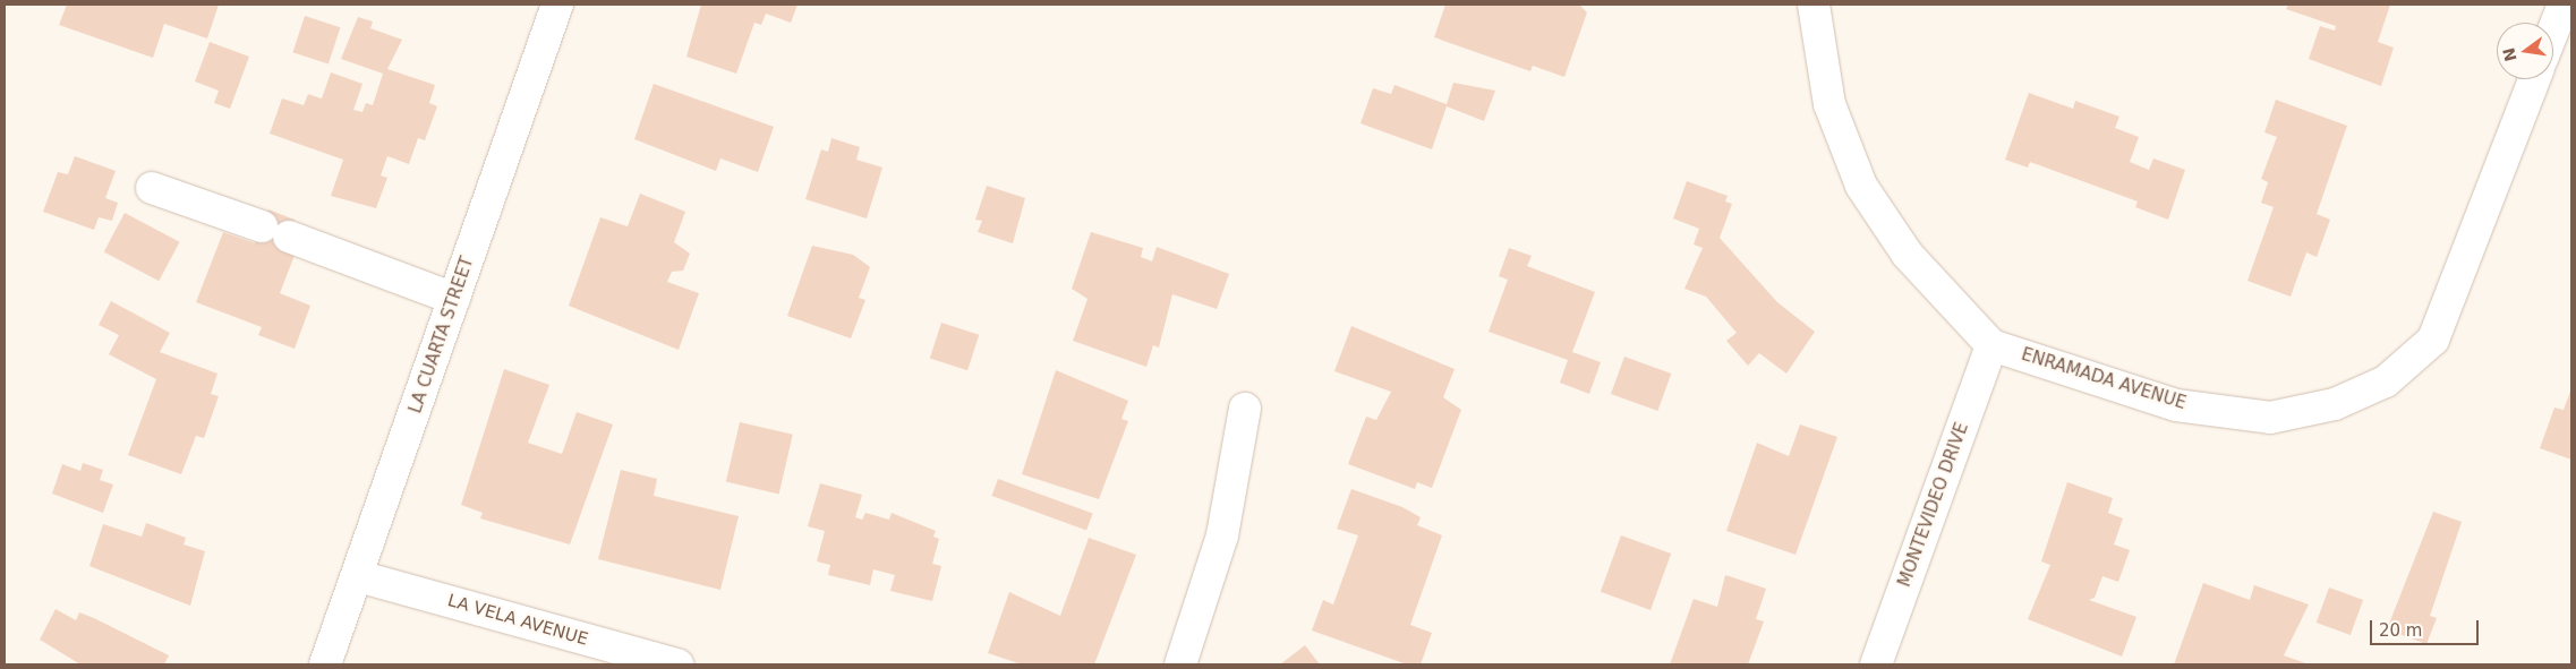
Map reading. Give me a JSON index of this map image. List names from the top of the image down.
{
  "streets": {
    "street": [
      "LA CUARTA STREET",
      "ENRAMADA AVENUE",
      "MONTEVIDEO DRIVE",
      "LA VELA AVENUE"
    ]
  },
  "crossings": [
    ["LA CUARTA STREET", "LA VELA AVENUE"],
    ["ENRAMADA AVENUE", "MONTEVIDEO DRIVE"]
  ],
  "scale_bar": "20 m",
  "north": "left"
}
